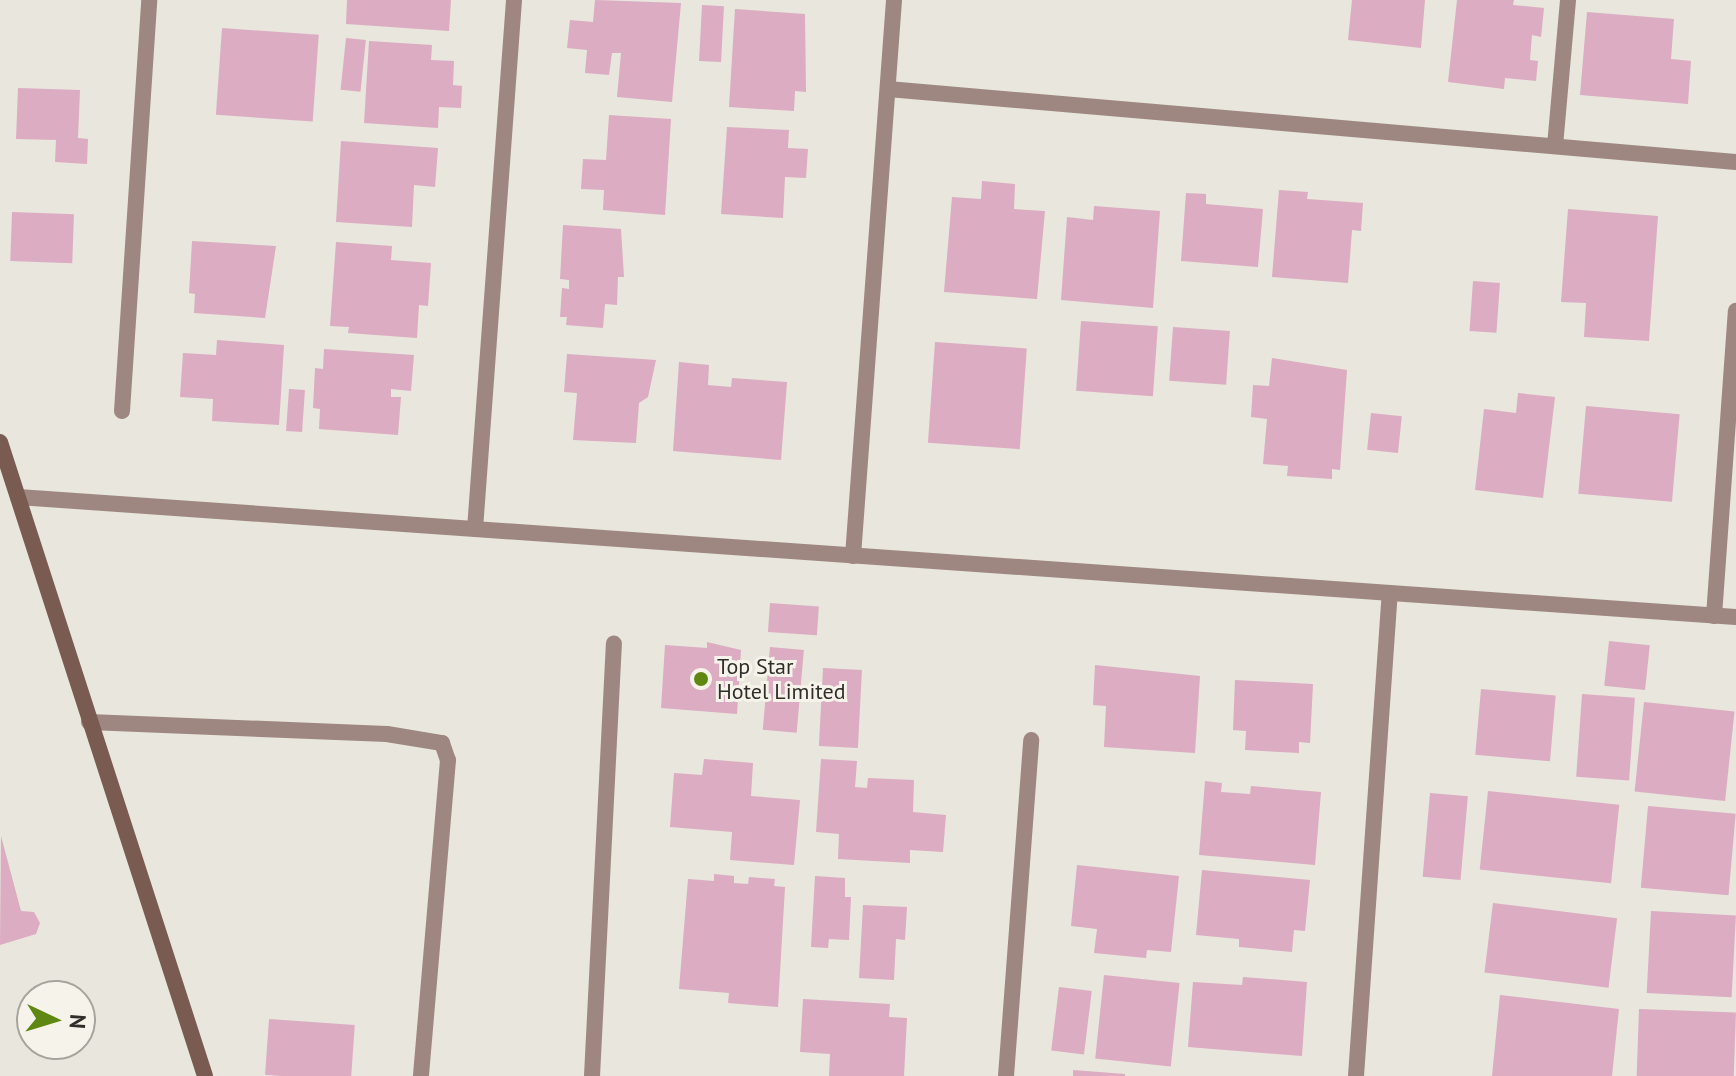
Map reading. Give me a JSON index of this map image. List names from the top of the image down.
{
  "places": ["Top Star Hotel Limited"],
  "north": "right"
}
